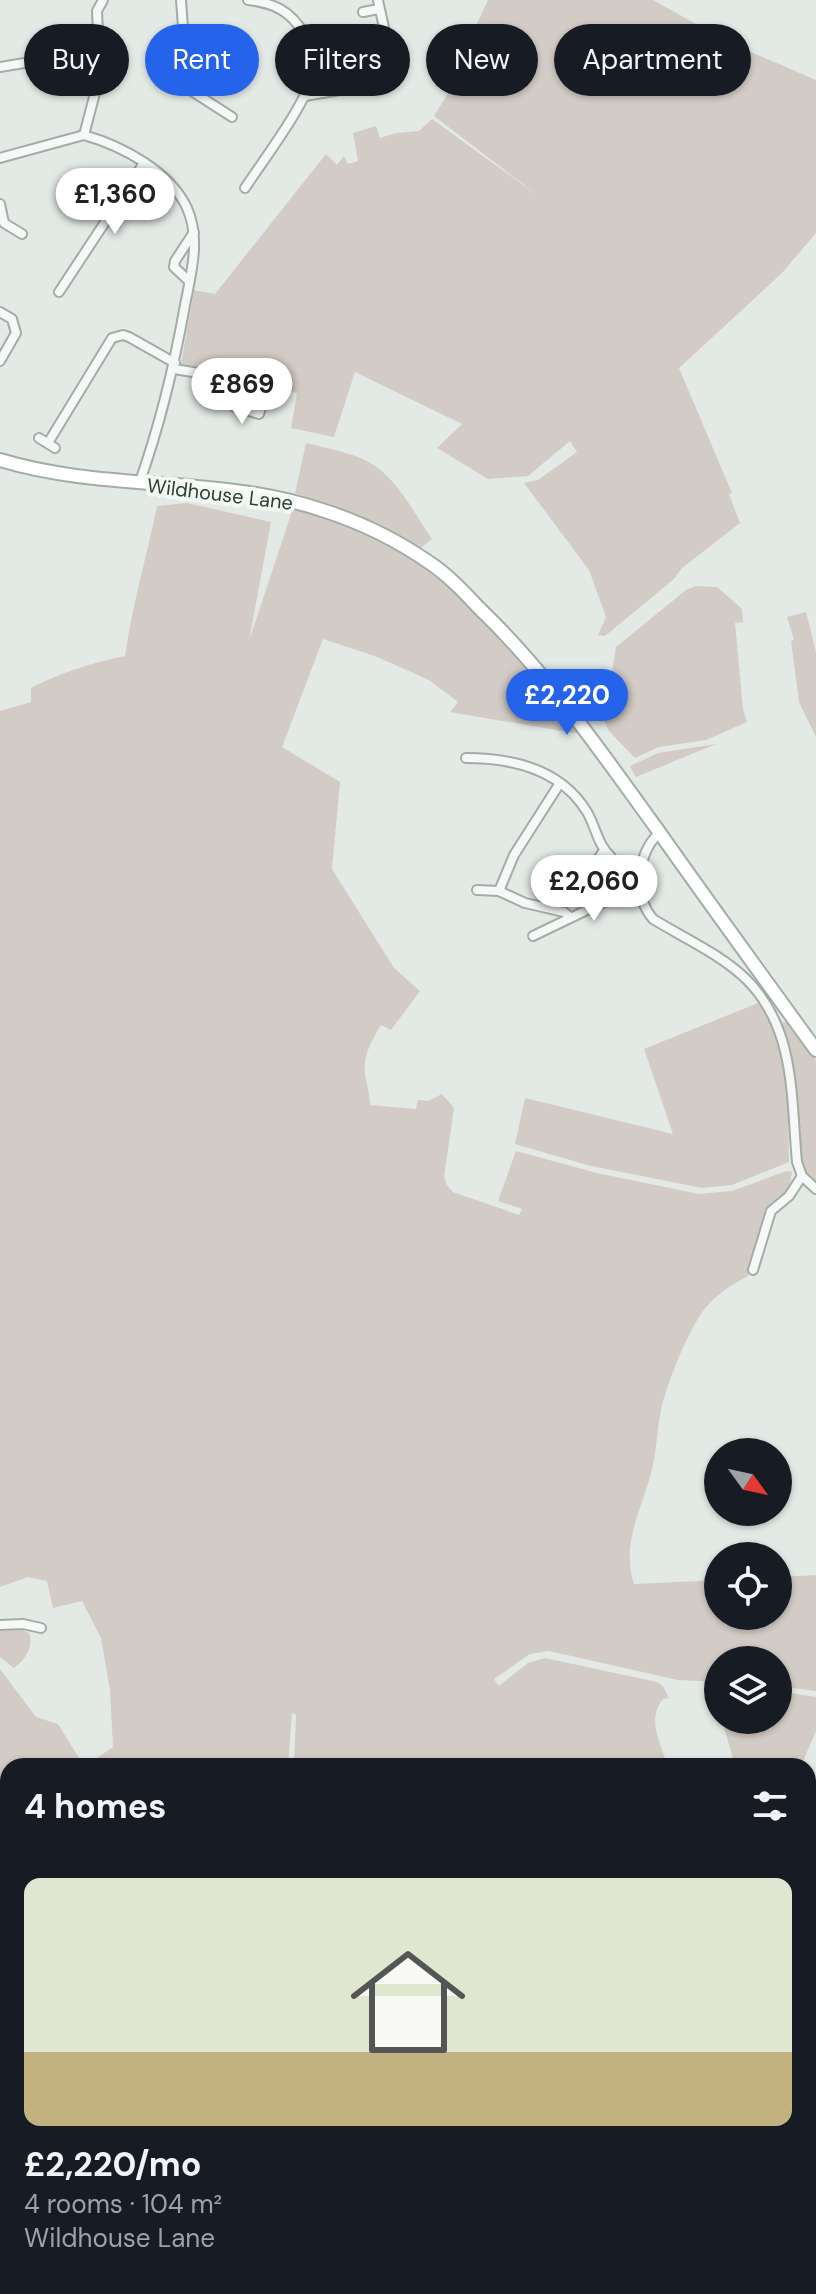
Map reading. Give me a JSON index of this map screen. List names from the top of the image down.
{
  "streets": {
    "main road": ["Wildhouse Lane"]
  },
  "north": "bottom right",
  "page": {
    "chip": [
      "Buy",
      "Rent",
      "Filters",
      "New",
      "Apartment"
    ],
    "price": [
      "£1,360",
      "£869",
      "£2,220",
      "£2,060"
    ],
    "heading": "4 homes",
    "list": [
      {
        "name": "£2,220/mo",
        "note": "4 rooms · 104 m² · Wildhouse Lane"
      }
    ]
  }
}
